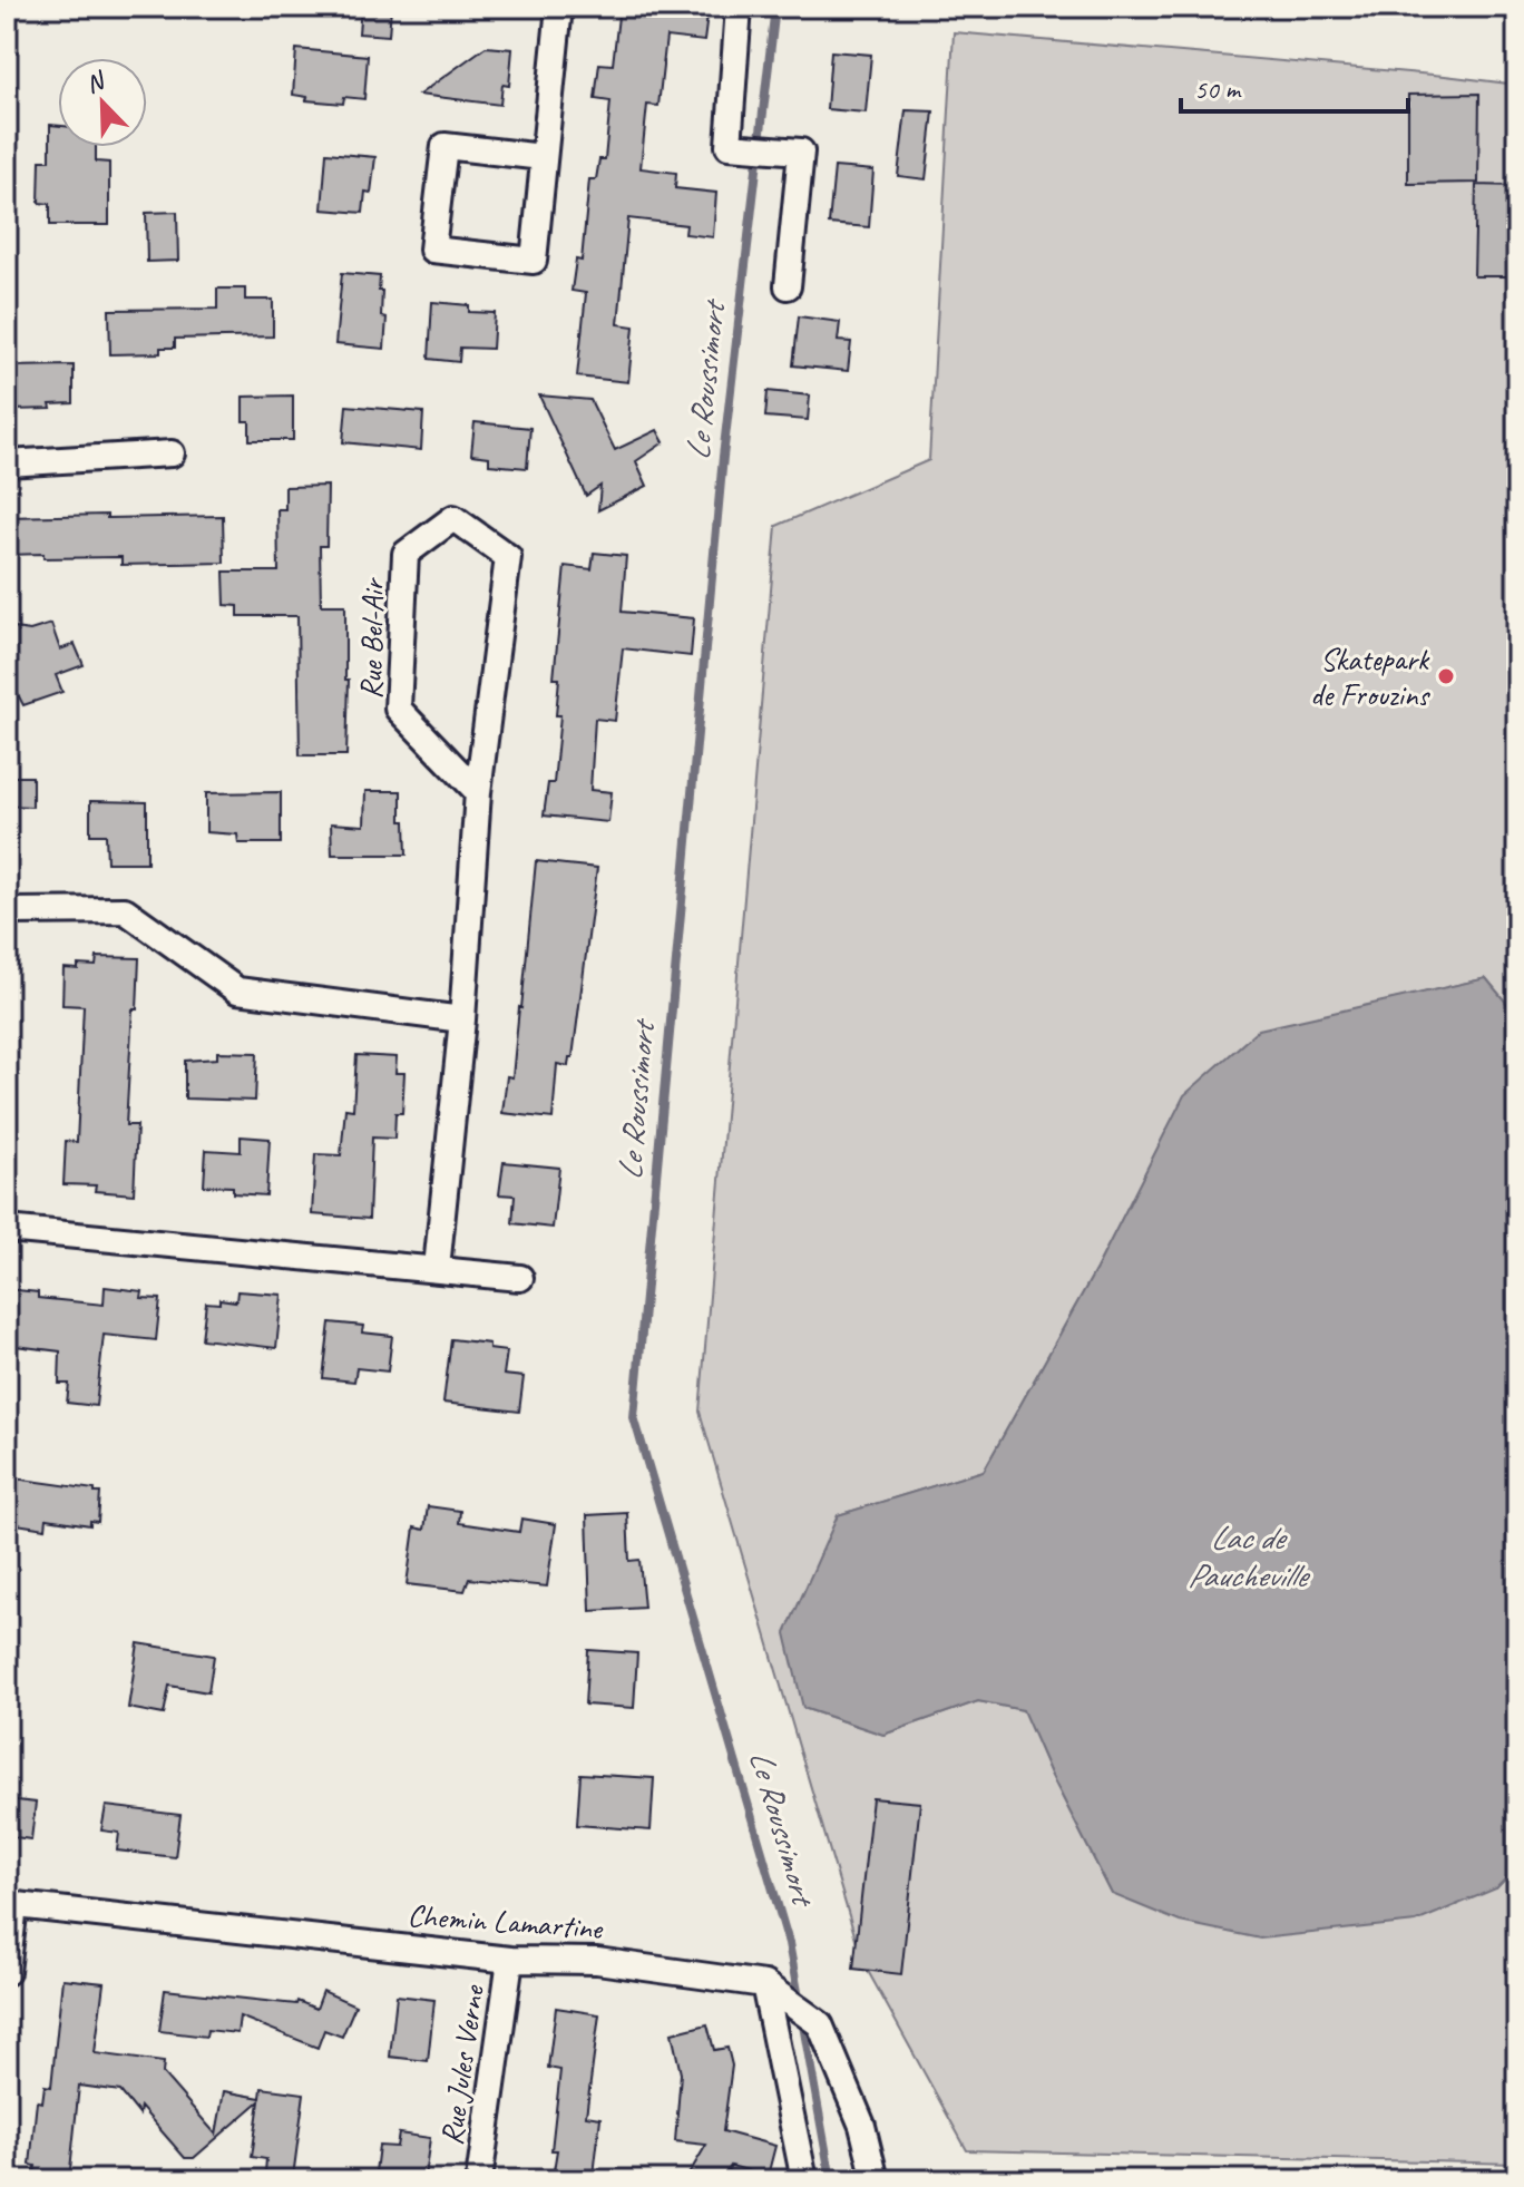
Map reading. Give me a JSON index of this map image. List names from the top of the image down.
{
  "streets": {
    "street": ["Rue Bel-Air", "Chemin Lamartine", "Rue Jules Verne"]
  },
  "crossings": [
    ["Chemin Lamartine", "Rue Jules Verne"]
  ],
  "water": ["Le Roussimort", "Lac de Paucheville"],
  "places": ["Skatepark de Frouzins"],
  "scale_bar": "50 m",
  "north": "top left"
}
